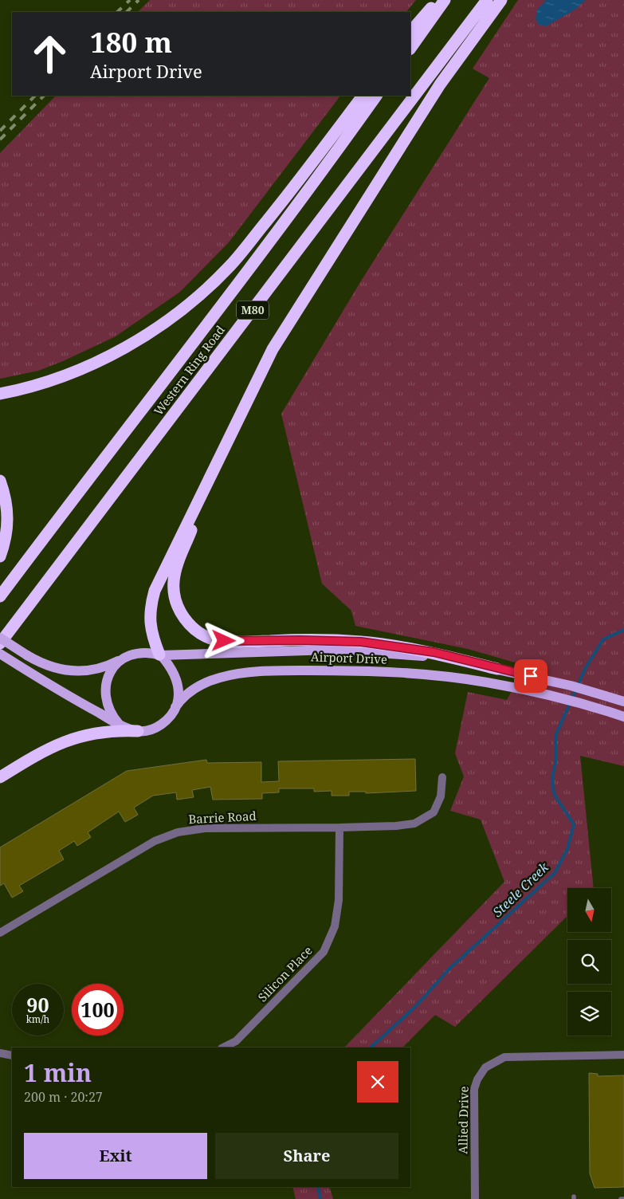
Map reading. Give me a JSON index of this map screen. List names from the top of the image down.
{
  "streets": {
    "highway": ["M80", "Western Ring Road"],
    "main road": ["Airport Drive"],
    "street": ["Barrie Road", "Silicon Place", "Allied Drive"]
  },
  "crossings": [
    ["Barrie Road", "Silicon Place"]
  ],
  "water": ["Steele Creek"],
  "north": "bottom",
  "page": {
    "turn": ["180 m", "Airport Drive"],
    "speed": "90 km/h",
    "limit": "100",
    "heading": ["1 min", "200 m · 20:27"],
    "buttons": ["Exit", "Share"]
  }
}
